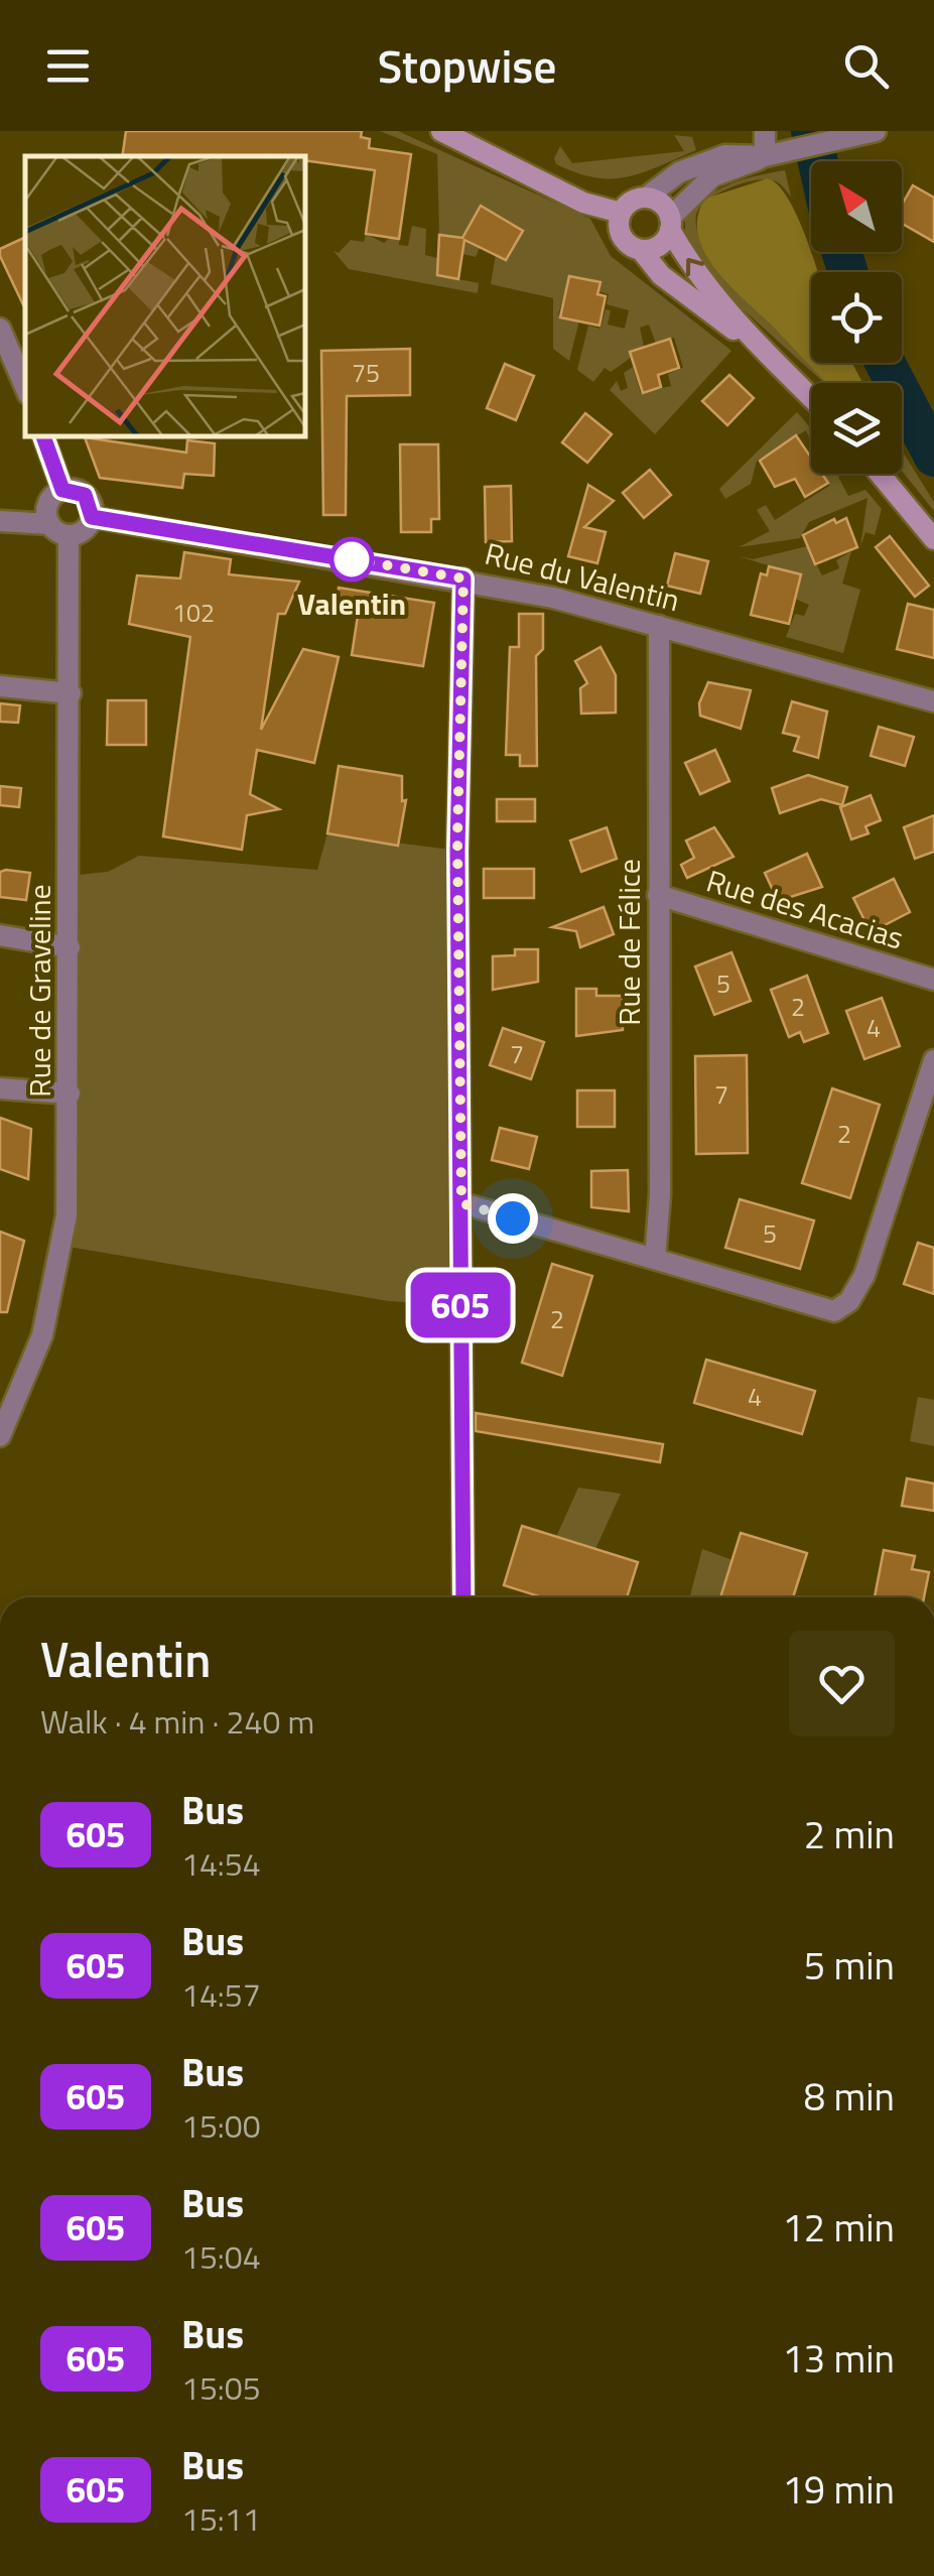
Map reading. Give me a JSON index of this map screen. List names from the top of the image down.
{
  "streets": {
    "street": [
      "Rue du Valentin",
      "Rue des Acacias",
      "Rue de Félice",
      "Rue de Graveline"
    ]
  },
  "crossings": [
    ["Rue du Valentin", "Rue de Félice"],
    ["Rue du Valentin", "Rue de Graveline"],
    ["Rue des Acacias", "Rue de Félice"]
  ],
  "places": ["Valentin"],
  "lines": ["bus line 605"],
  "house_numbers": [
    "75",
    "102",
    "5",
    "2",
    "4",
    "7",
    "7",
    "2",
    "5",
    "2",
    "4"
  ],
  "north": "top left",
  "page": {
    "header": "Stopwise",
    "on_map": "605",
    "heading": ["Valentin", "Walk · 4 min · 240 m"],
    "list": [
      {
        "mark": "605",
        "name": "Bus",
        "note": "14:54",
        "value": "2 min"
      },
      {
        "mark": "605",
        "name": "Bus",
        "note": "14:57",
        "value": "5 min"
      },
      {
        "mark": "605",
        "name": "Bus",
        "note": "15:00",
        "value": "8 min"
      },
      {
        "mark": "605",
        "name": "Bus",
        "note": "15:04",
        "value": "12 min"
      },
      {
        "mark": "605",
        "name": "Bus",
        "note": "15:05",
        "value": "13 min"
      },
      {
        "mark": "605",
        "name": "Bus",
        "note": "15:11",
        "value": "19 min"
      }
    ]
  }
}
